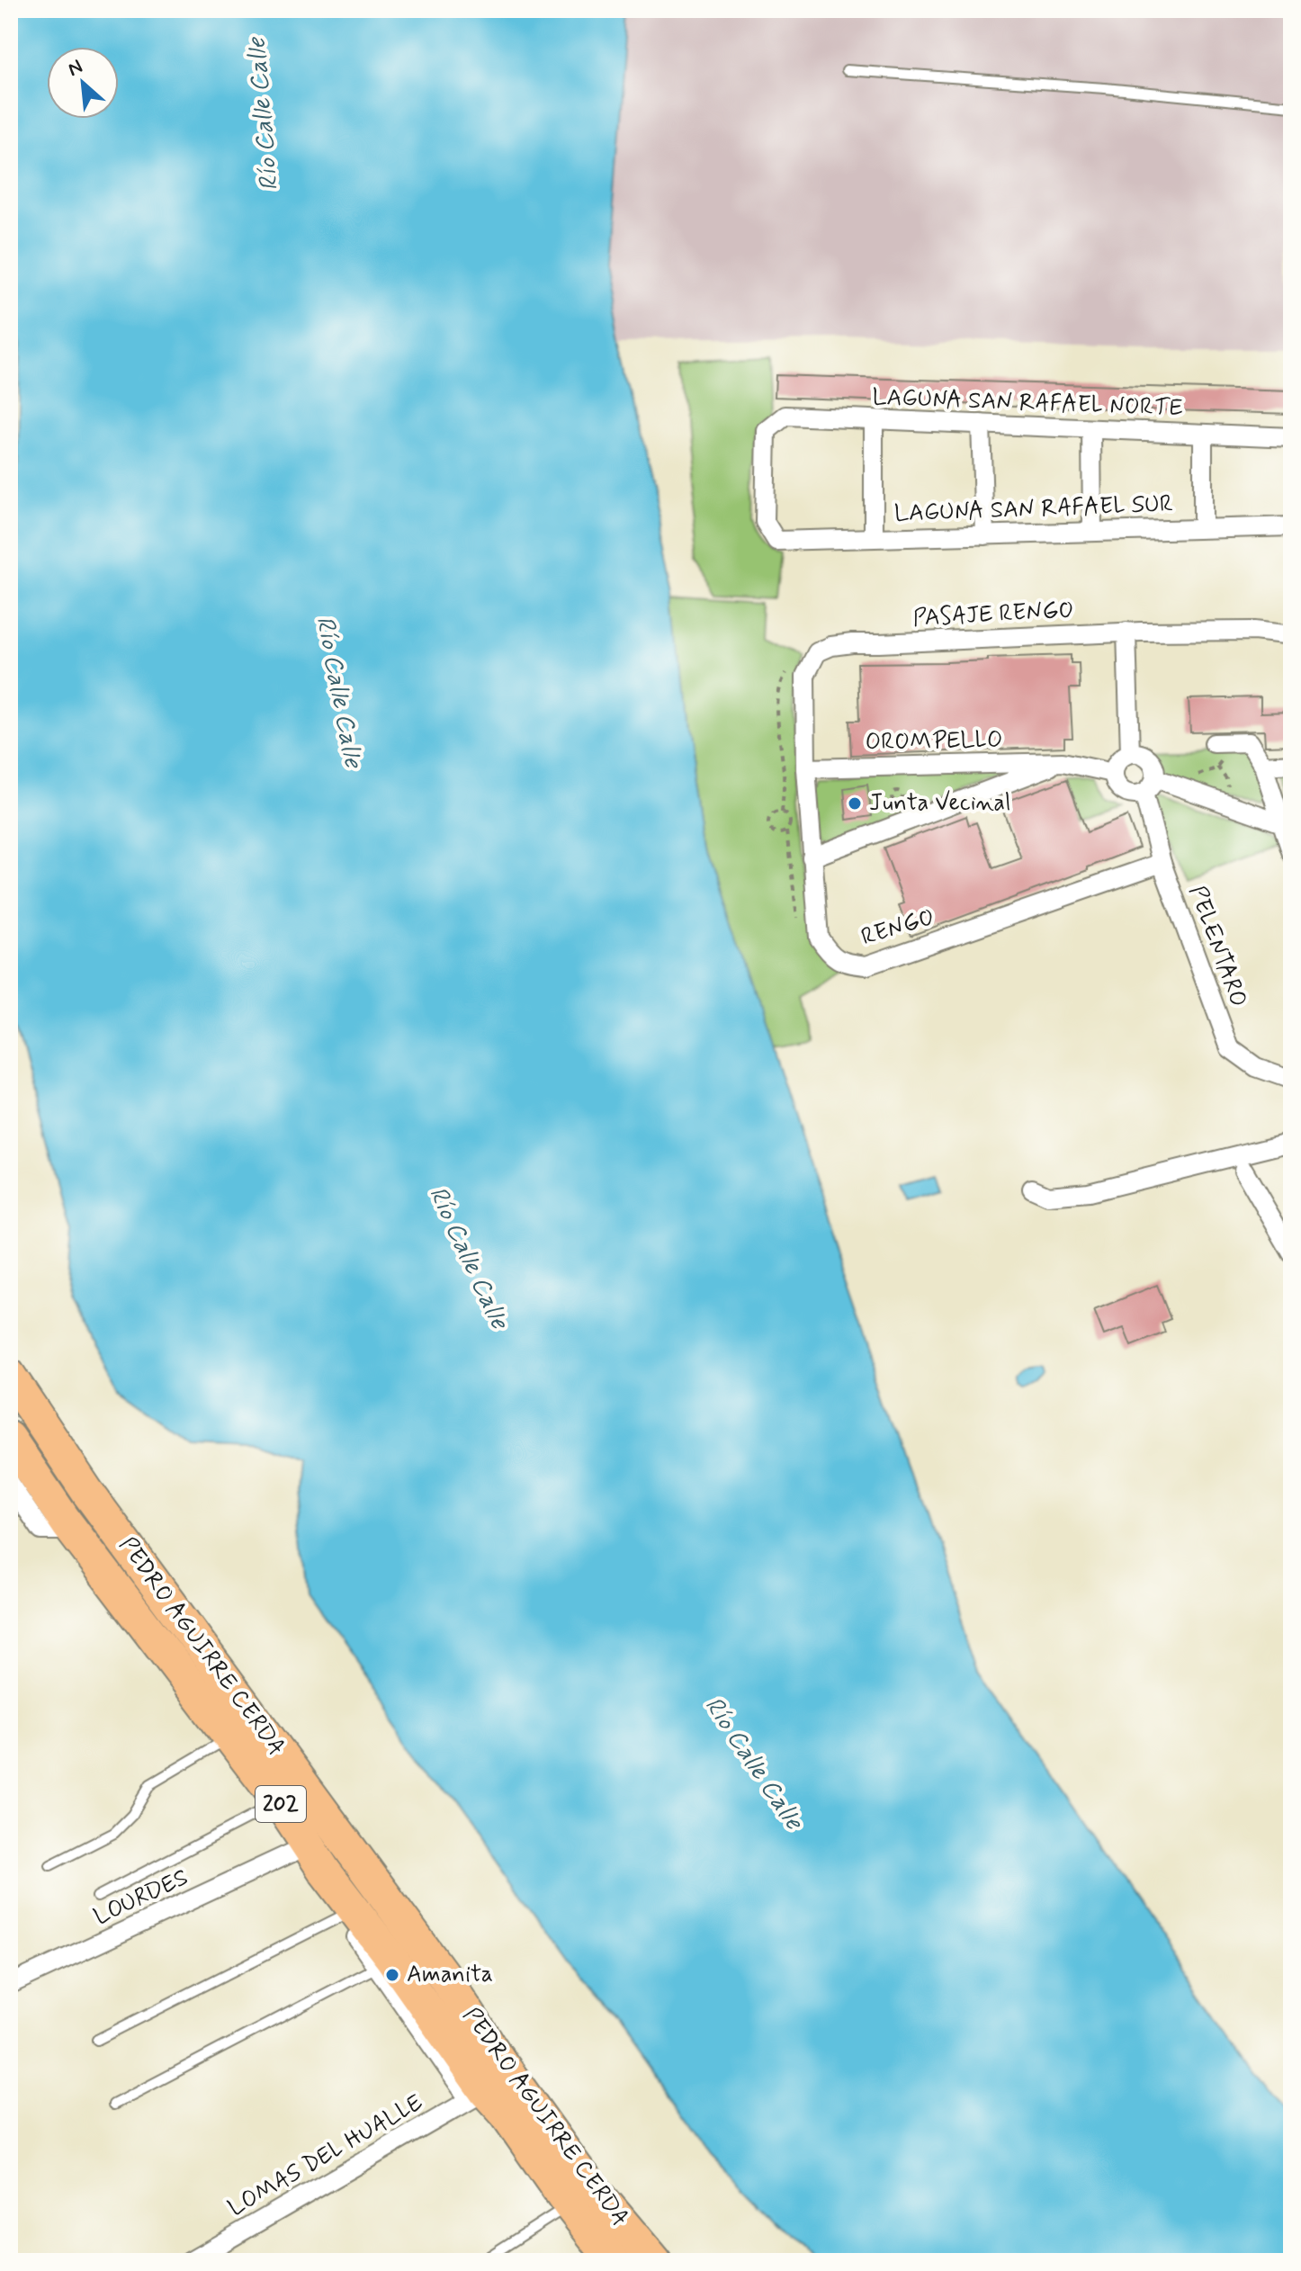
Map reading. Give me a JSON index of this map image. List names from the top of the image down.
{
  "streets": {
    "highway": ["PEDRO AGUIRRE CERDA", "202"],
    "street": [
      "LAGUNA SAN RAFAEL NORTE",
      "LAGUNA SAN RAFAEL SUR",
      "PASAJE RENGO",
      "OROMPELLO",
      "RENGO",
      "PELENTARO",
      "LOURDES",
      "LOMAS DEL HUALLE"
    ]
  },
  "crossings": [
    ["LAGUNA SAN RAFAEL NORTE", "LAGUNA SAN RAFAEL SUR"],
    ["OROMPELLO", "RENGO"],
    ["OROMPELLO", "PELENTARO"],
    ["RENGO", "PELENTARO"],
    ["PEDRO AGUIRRE CERDA", "LOMAS DEL HUALLE"]
  ],
  "water": ["Río Calle Calle"],
  "places": ["Junta Vecinal", "Amanita"],
  "north": "top left"
}
